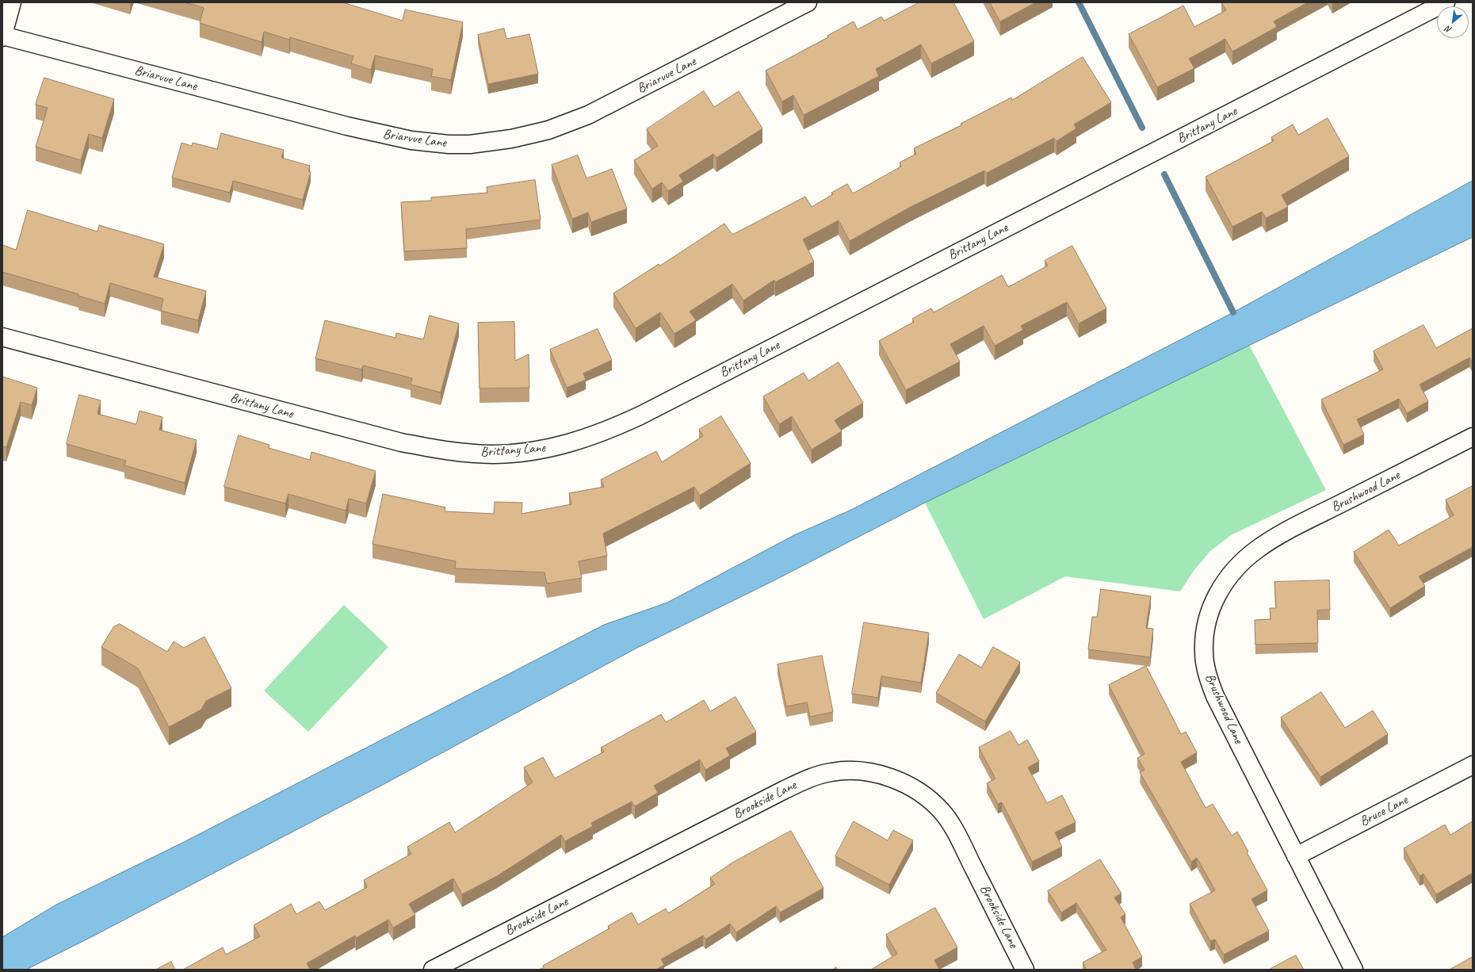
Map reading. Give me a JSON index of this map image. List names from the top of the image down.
{
  "streets": {
    "street": [
      "Briarvue Lane",
      "Brittany Lane",
      "Brushwood Lane",
      "Brookside Lane",
      "Bruce Lane"
    ]
  },
  "crossings": [
    ["Brushwood Lane", "Bruce Lane"]
  ],
  "north": "bottom left"
}
